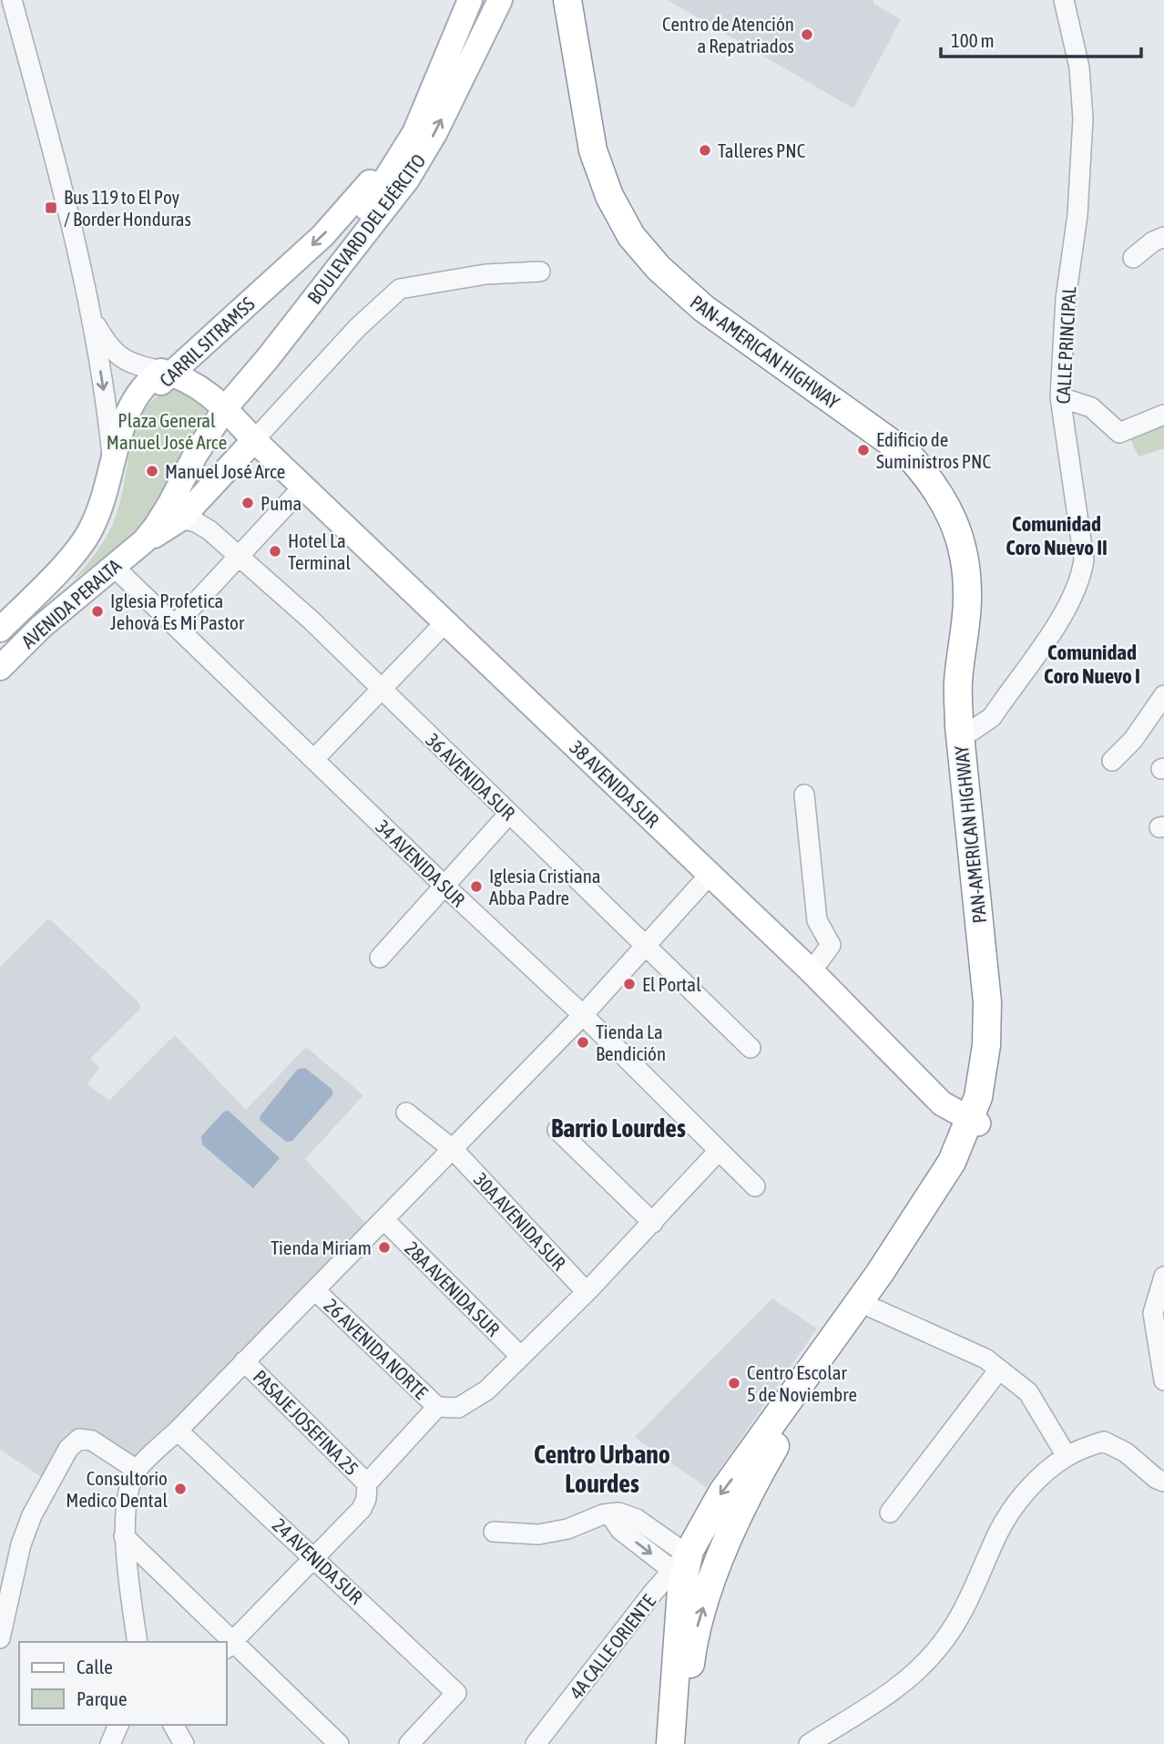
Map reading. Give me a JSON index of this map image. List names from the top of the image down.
{
  "streets": {
    "highway": ["PAN-AMERICAN HIGHWAY"],
    "main road": [
      "BOULEVARD DEL EJÉRCITO",
      "CARRIL SITRAMSS",
      "AVENIDA PERALTA",
      "38 AVENIDA SUR"
    ],
    "street": [
      "CALLE PRINCIPAL",
      "36 AVENIDA SUR",
      "34 AVENIDA SUR",
      "30A AVENIDA SUR",
      "28A AVENIDA SUR",
      "26 AVENIDA NORTE",
      "PASAJE JOSEFINA 25",
      "24 AVENIDA SUR",
      "4A CALLE ORIENTE"
    ]
  },
  "crossings": [
    ["BOULEVARD DEL EJÉRCITO", "CARRIL SITRAMSS"],
    ["BOULEVARD DEL EJÉRCITO", "AVENIDA PERALTA"],
    ["CARRIL SITRAMSS", "AVENIDA PERALTA"],
    ["CALLE PRINCIPAL", "PAN-AMERICAN HIGHWAY"],
    ["PAN-AMERICAN HIGHWAY", "38 AVENIDA SUR"],
    ["PAN-AMERICAN HIGHWAY", "4A CALLE ORIENTE"],
    ["AVENIDA PERALTA", "36 AVENIDA SUR"],
    ["AVENIDA PERALTA", "38 AVENIDA SUR"],
    ["AVENIDA PERALTA", "34 AVENIDA SUR"]
  ],
  "one_way": ["BOULEVARD DEL EJÉRCITO"],
  "districts": [
    "Comunidad Coro Nuevo II",
    "Comunidad Coro Nuevo I",
    "Barrio Lourdes",
    "Centro Urbano Lourdes"
  ],
  "parks": ["Plaza General Manuel José Arce"],
  "places": {
    "other": [
      "Centro de Atención a Repatriados",
      "Talleres PNC",
      "Edificio de Suministros PNC",
      "Manuel José Arce",
      "Puma",
      "Hotel La Terminal",
      "Iglesia Profetica Jehová Es Mi Pastor",
      "Iglesia Cristiana Abba Padre",
      "El Portal",
      "Tienda La Bendición",
      "Tienda Miriam",
      "Centro Escolar 5 de Noviembre",
      "Consultorio Medico Dental"
    ],
    "transit": ["Bus 119 to El Poy / Border Honduras"]
  },
  "legend": ["Calle", "Parque"],
  "scale_bar": "100 m"
}
